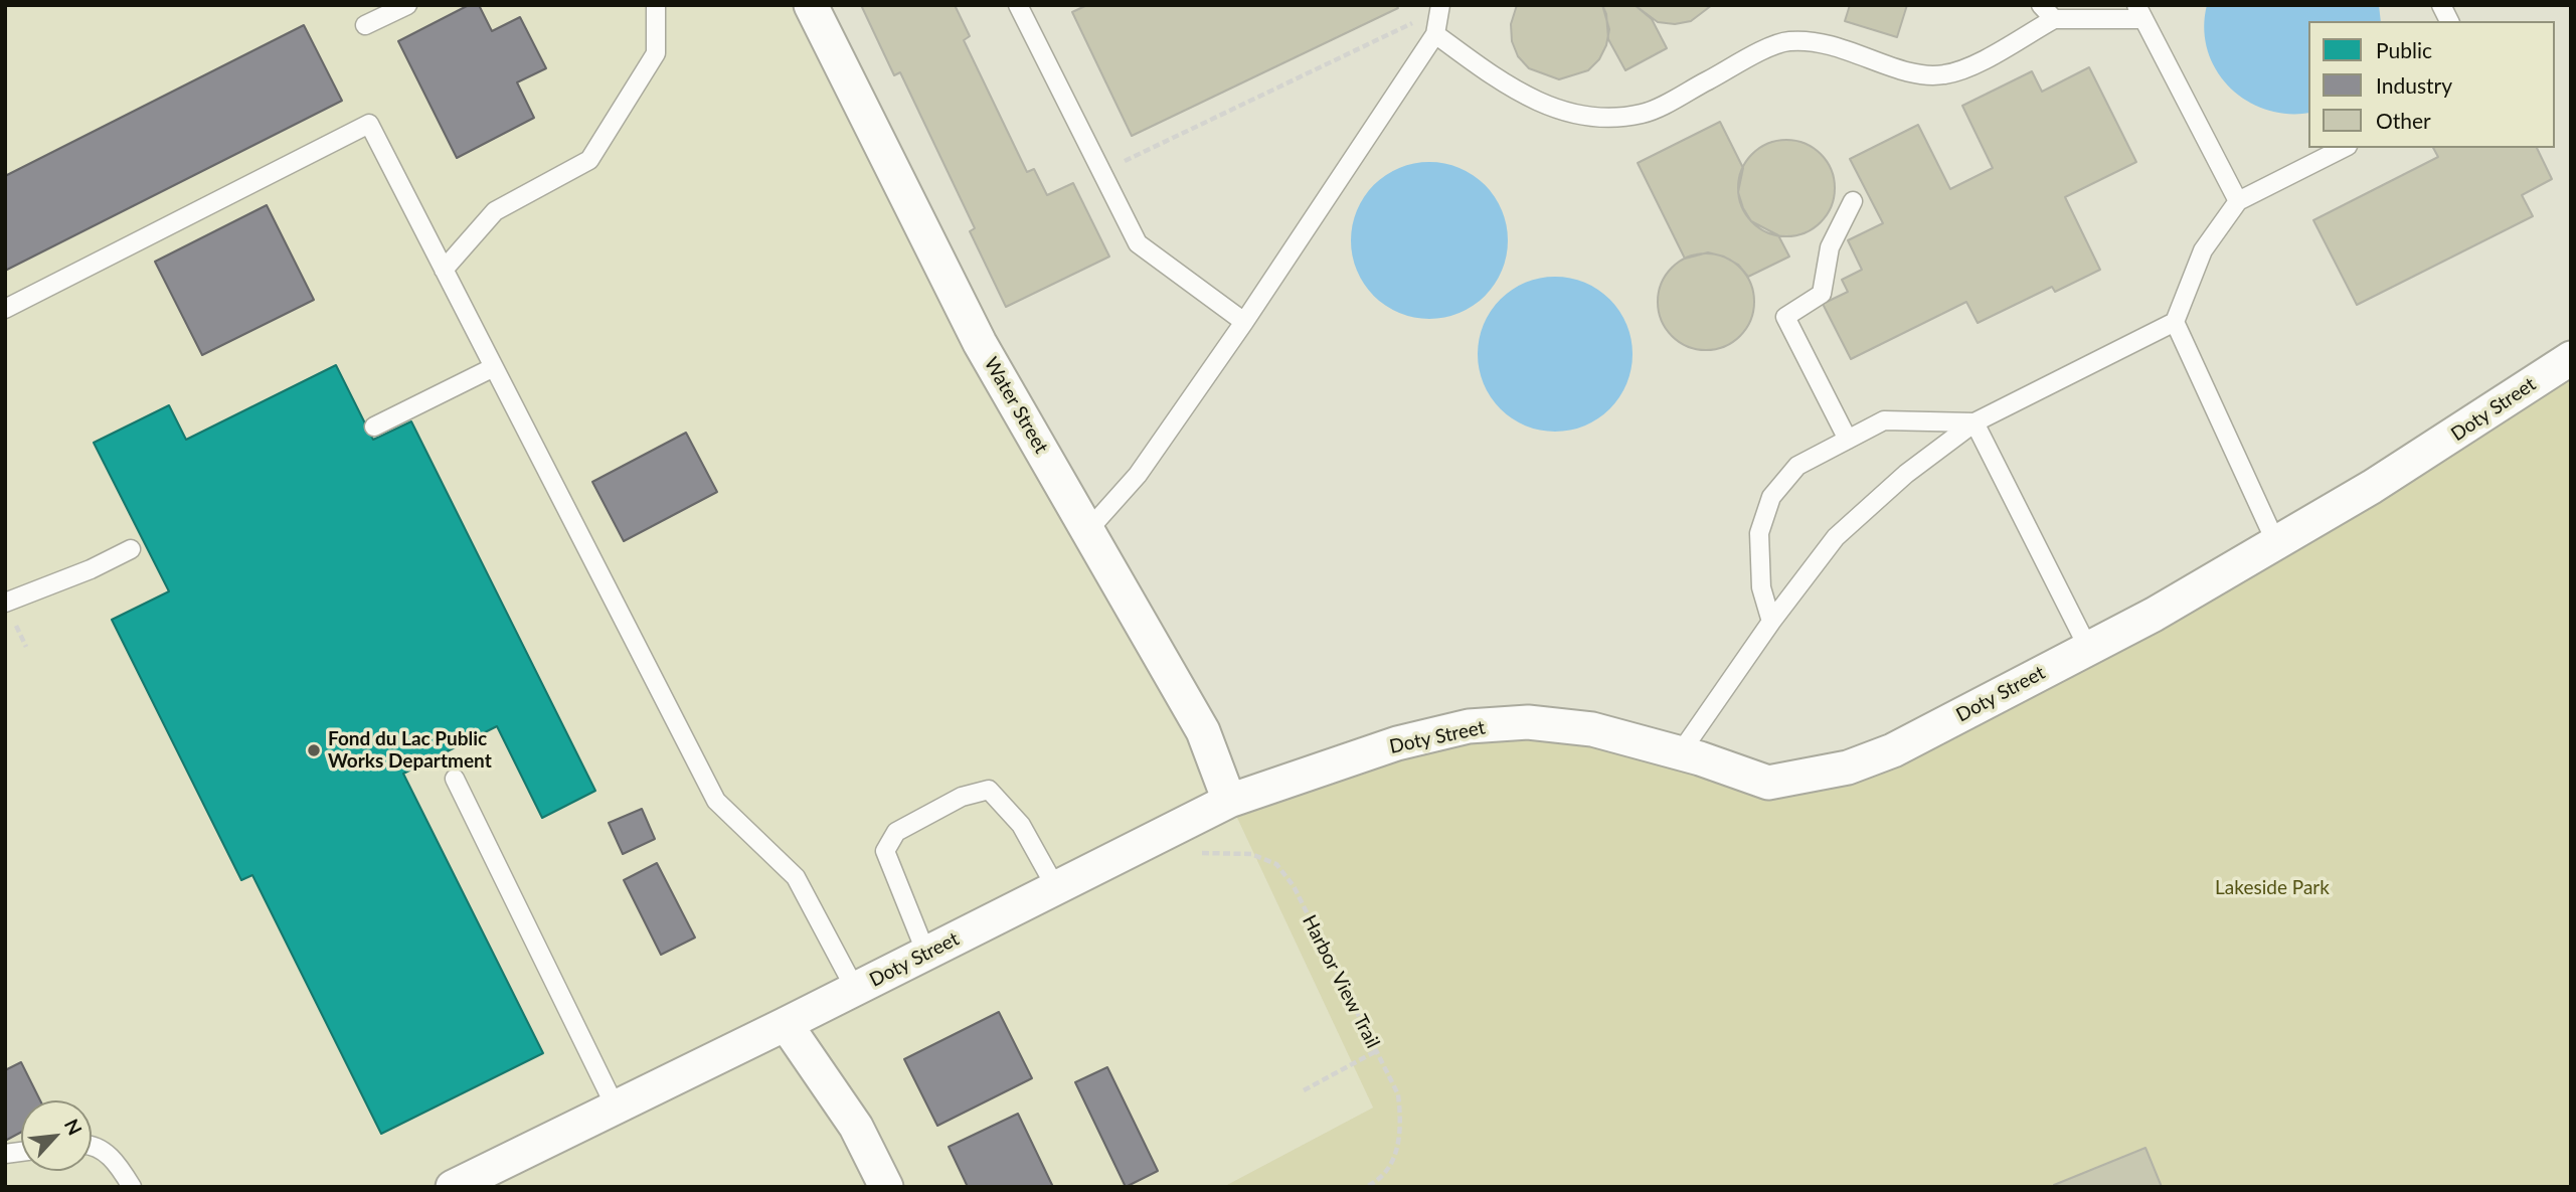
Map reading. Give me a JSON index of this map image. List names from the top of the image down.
{
  "streets": {
    "street": ["Water Street", "Doty Street"],
    "path": ["Harbor View Trail"]
  },
  "crossings": [
    ["Water Street", "Doty Street"]
  ],
  "parks": ["Lakeside Park"],
  "places": ["Fond du Lac Public Works Department"],
  "legend": ["Public", "Industry", "Other"],
  "north": "top right"
}
